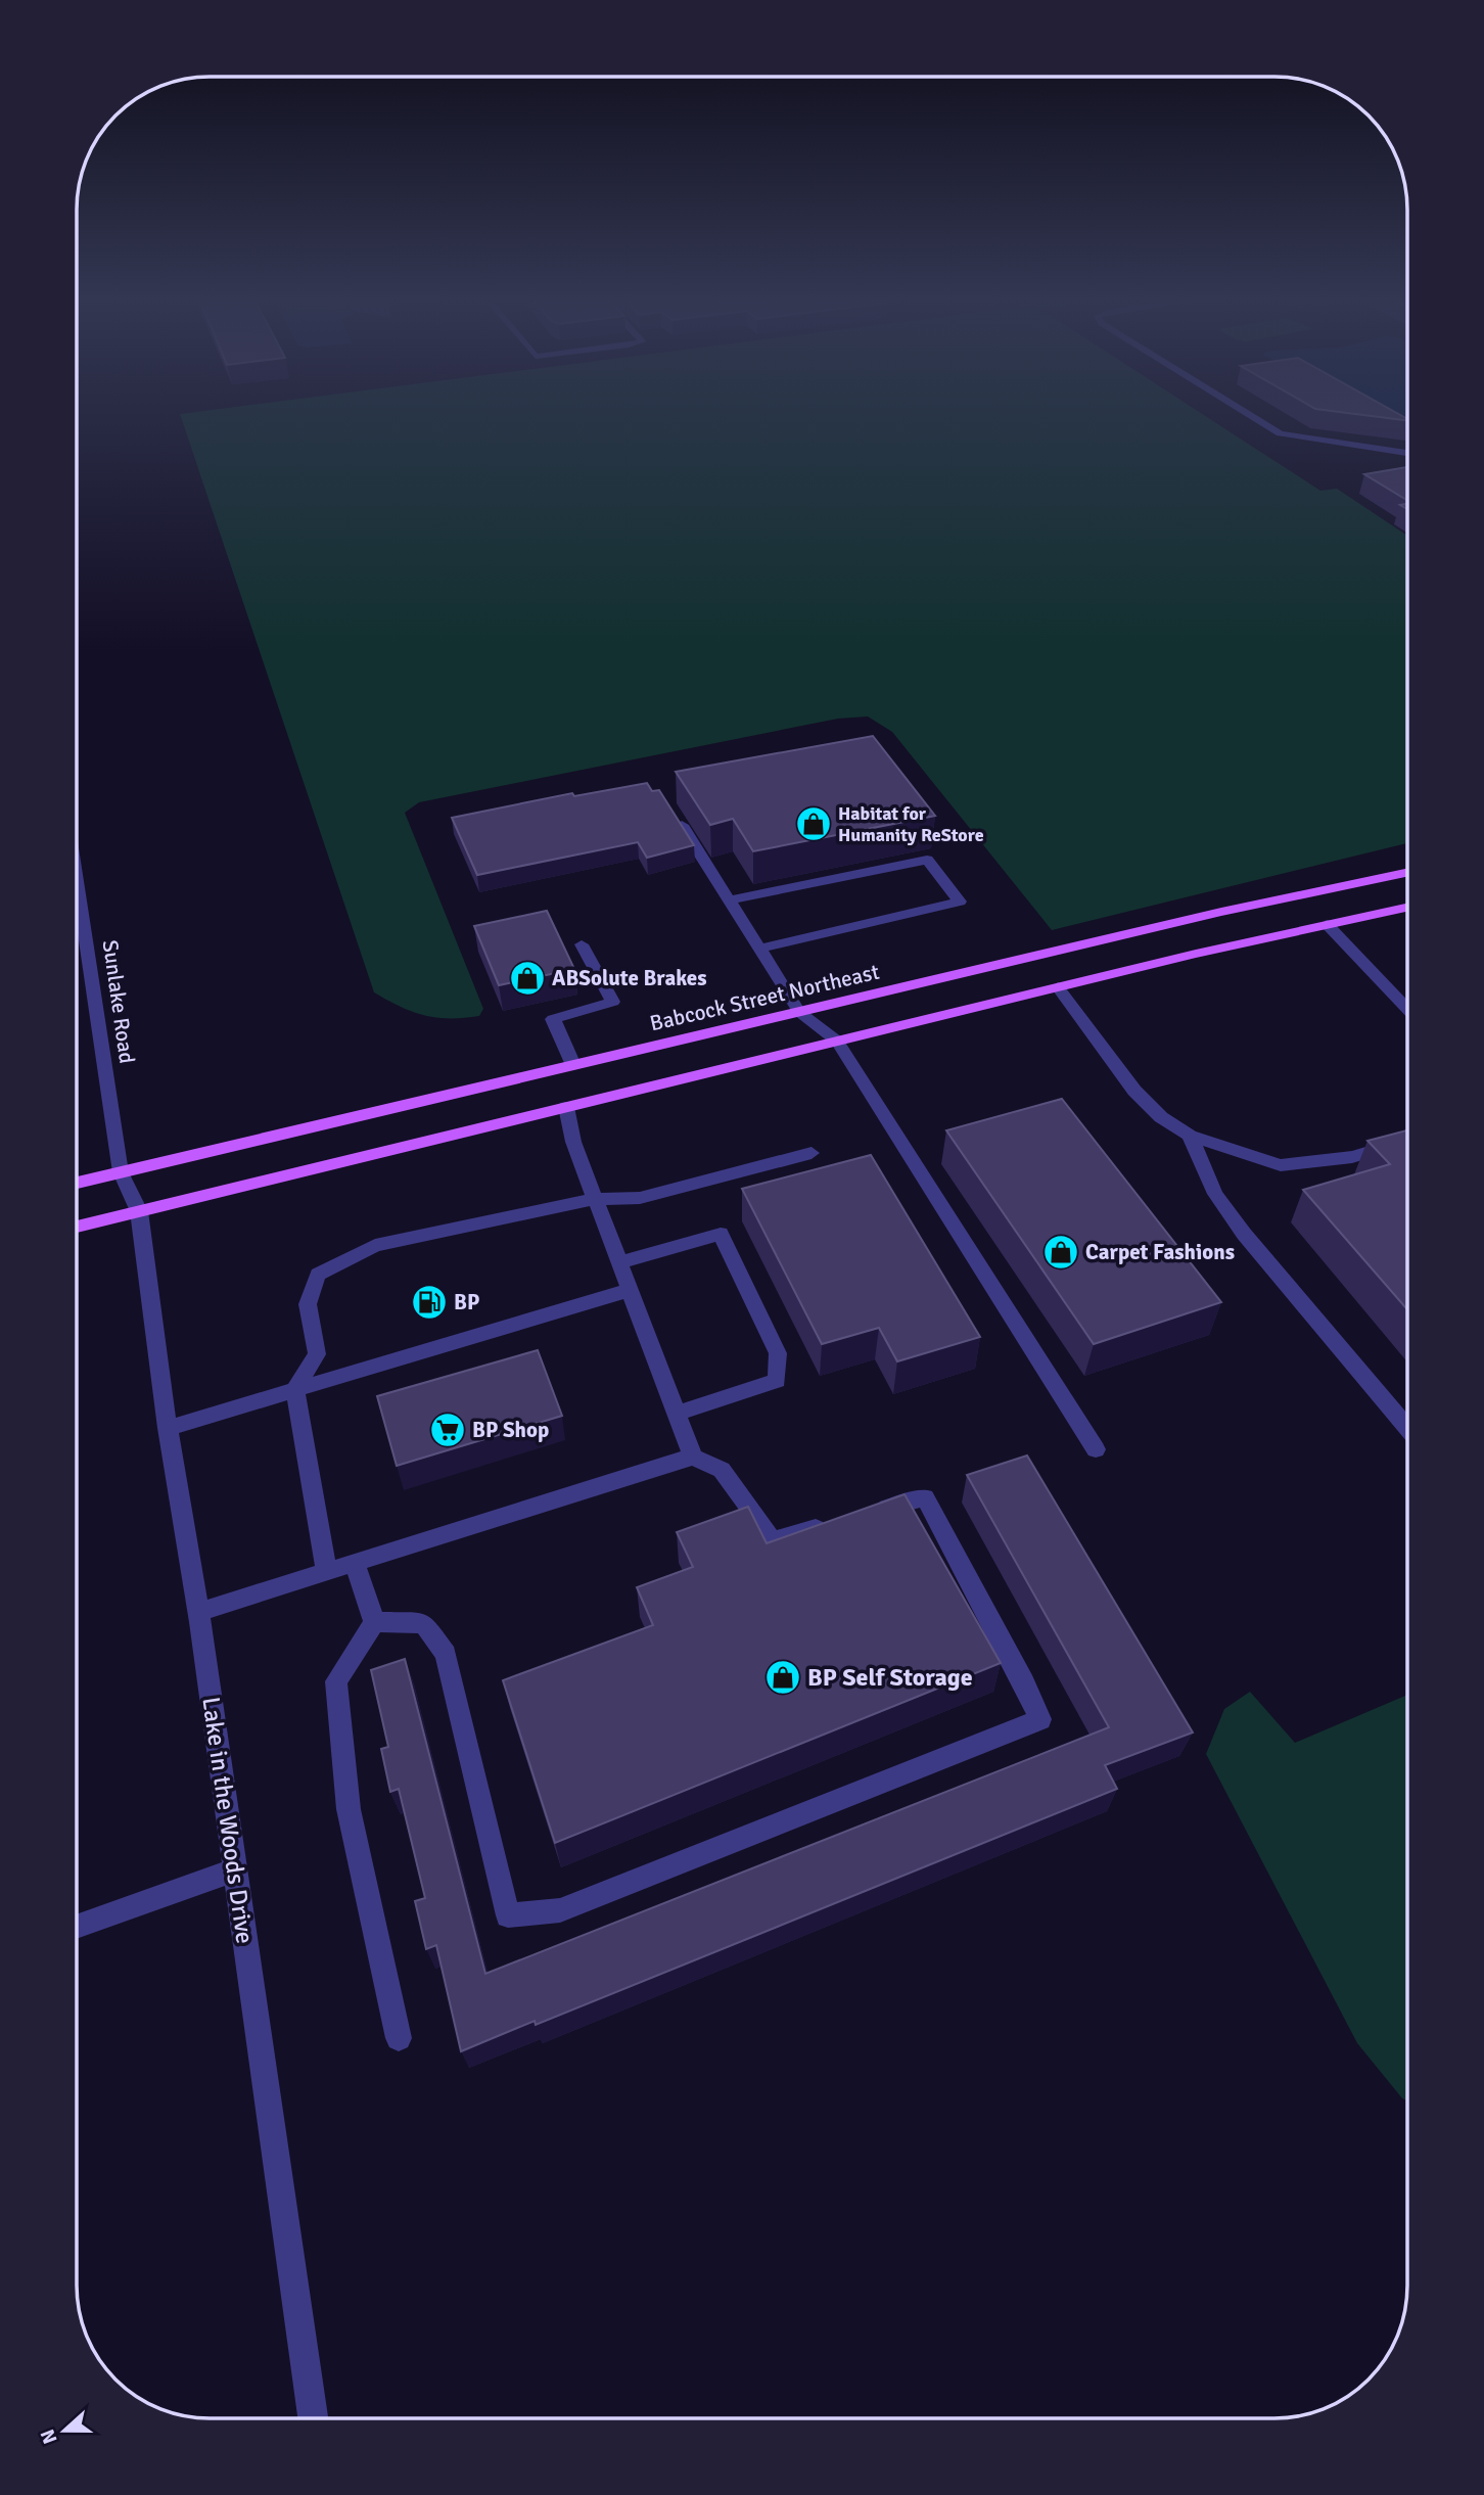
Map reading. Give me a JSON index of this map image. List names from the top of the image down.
{
  "streets": {
    "main road": ["Babcock Street Northeast"],
    "street": ["Sunlake Road", "Lake in the Woods Drive"]
  },
  "crossings": [
    ["Babcock Street Northeast", "Sunlake Road"],
    ["Sunlake Road", "Lake in the Woods Drive"]
  ],
  "places": {
    "shop": [
      "Habitat for Humanity ReStore",
      "ABSolute Brakes",
      "Carpet Fashions",
      "BP Self Storage"
    ],
    "fuel station": ["BP"],
    "supermarket": ["BP Shop"]
  },
  "north": "left"
}
